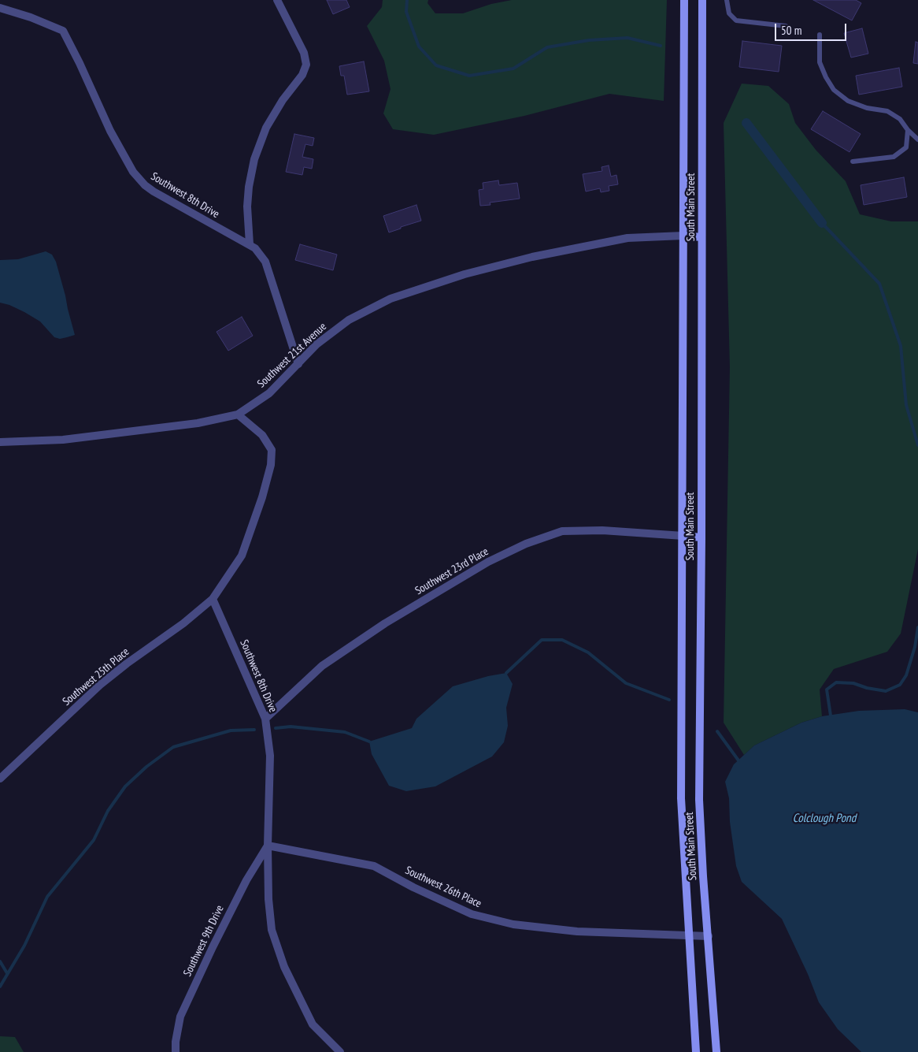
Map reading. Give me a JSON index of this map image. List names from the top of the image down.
{
  "streets": {
    "main road": ["South Main Street"],
    "street": [
      "Southwest 8th Drive",
      "Southwest 21st Avenue",
      "Southwest 23rd Place",
      "Southwest 25th Place",
      "Southwest 26th Place",
      "Southwest 9th Drive"
    ]
  },
  "crossings": [
    ["Southwest 8th Drive", "Southwest 21st Avenue"],
    ["Southwest 8th Drive", "Southwest 23rd Place"],
    ["Southwest 8th Drive", "Southwest 25th Place"],
    ["Southwest 8th Drive", "Southwest 26th Place"],
    ["Southwest 8th Drive", "Southwest 9th Drive"],
    ["South Main Street", "Southwest 21st Avenue"],
    ["South Main Street", "Southwest 23rd Place"],
    ["South Main Street", "Southwest 26th Place"],
    ["Southwest 26th Place", "Southwest 9th Drive"]
  ],
  "water": ["Colclough Pond"],
  "scale_bar": "50 m"
}
